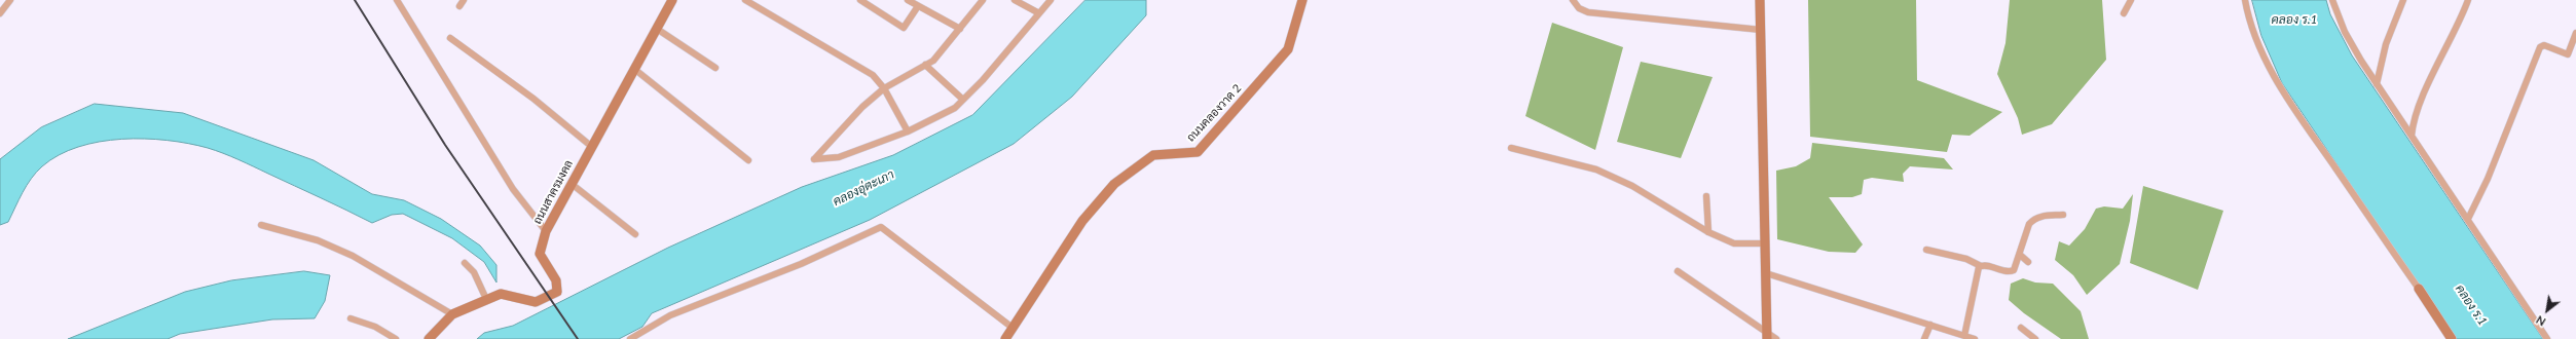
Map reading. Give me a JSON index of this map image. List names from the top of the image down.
{
  "streets": {
    "street": ["ถนนคลองวาด 2", "ถนนสาครมงคล"]
  },
  "water": ["คลอง ร.1", "คลองอุ่ตะเภา"],
  "north": "bottom left"
}
